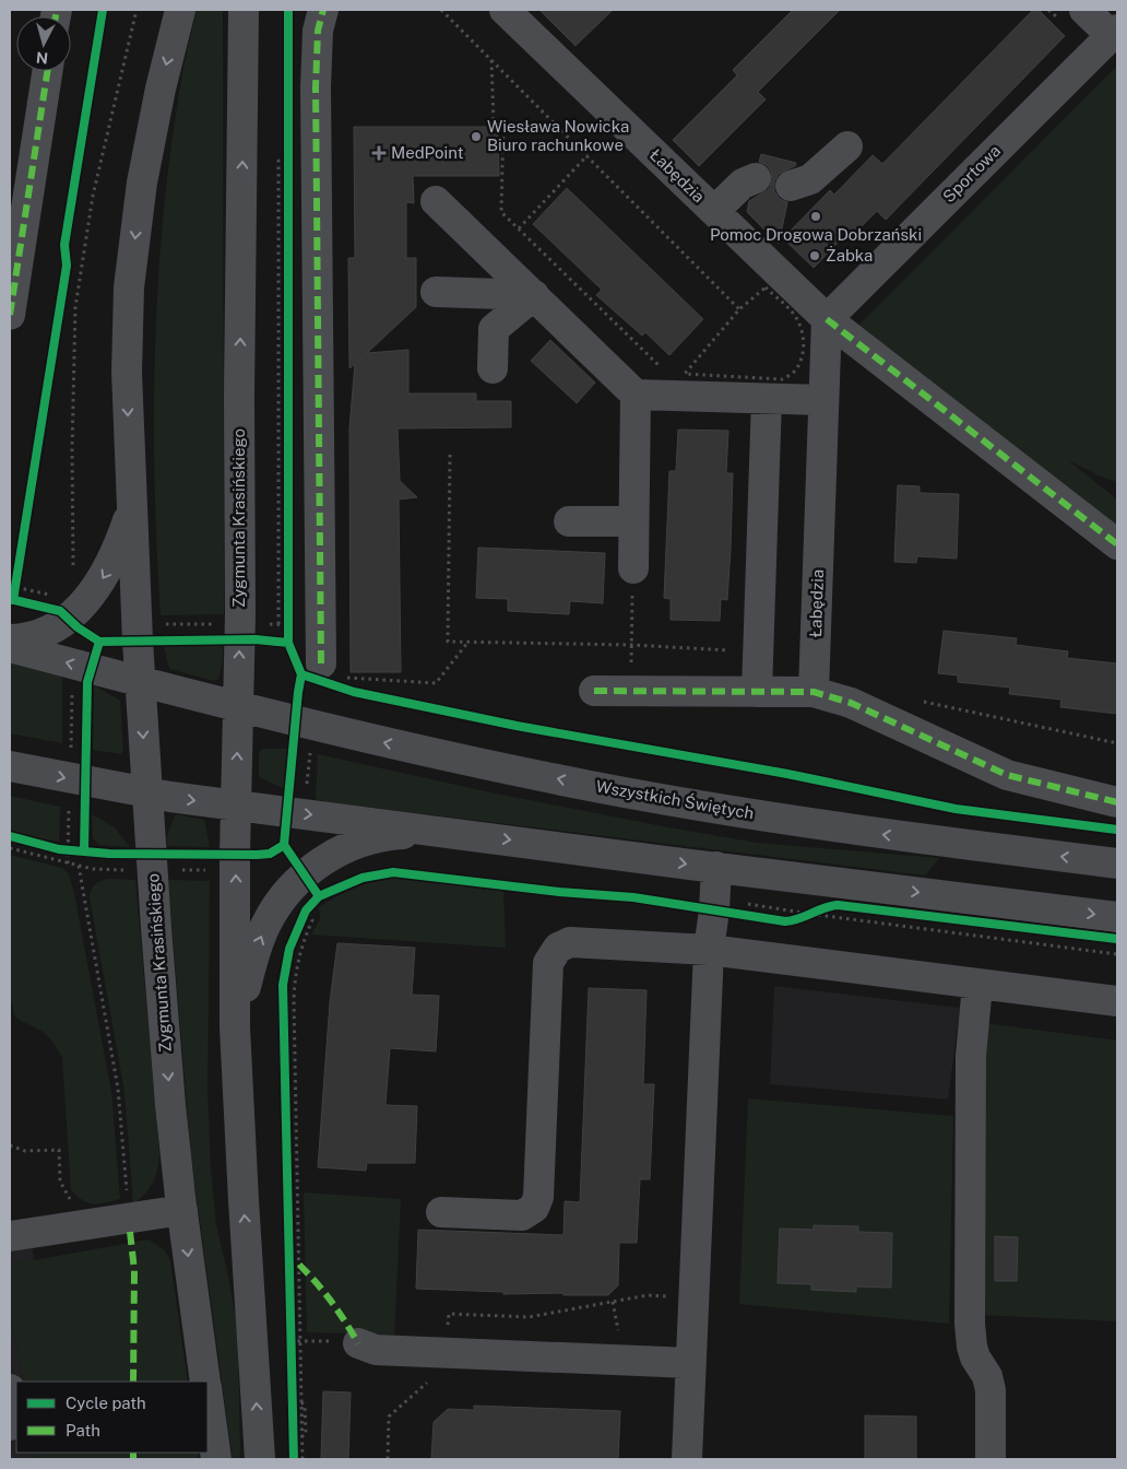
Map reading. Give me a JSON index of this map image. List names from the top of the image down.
{
  "streets": {
    "street": [
      "Sportowa",
      "Łabędzia",
      "Zygmunta Krasińskiego",
      "Wszystkich Świętych"
    ]
  },
  "crossings": [
    ["Sportowa", "Łabędzia"],
    ["Zygmunta Krasińskiego", "Wszystkich Świętych"]
  ],
  "places": {
    "other": ["Wiesława Nowicka Biuro rachunkowe", "Pomoc Drogowa Dobrzański", "Żabka"],
    "health": ["MedPoint"]
  },
  "legend": ["Cycle path", "Path"],
  "north": "bottom"
}
